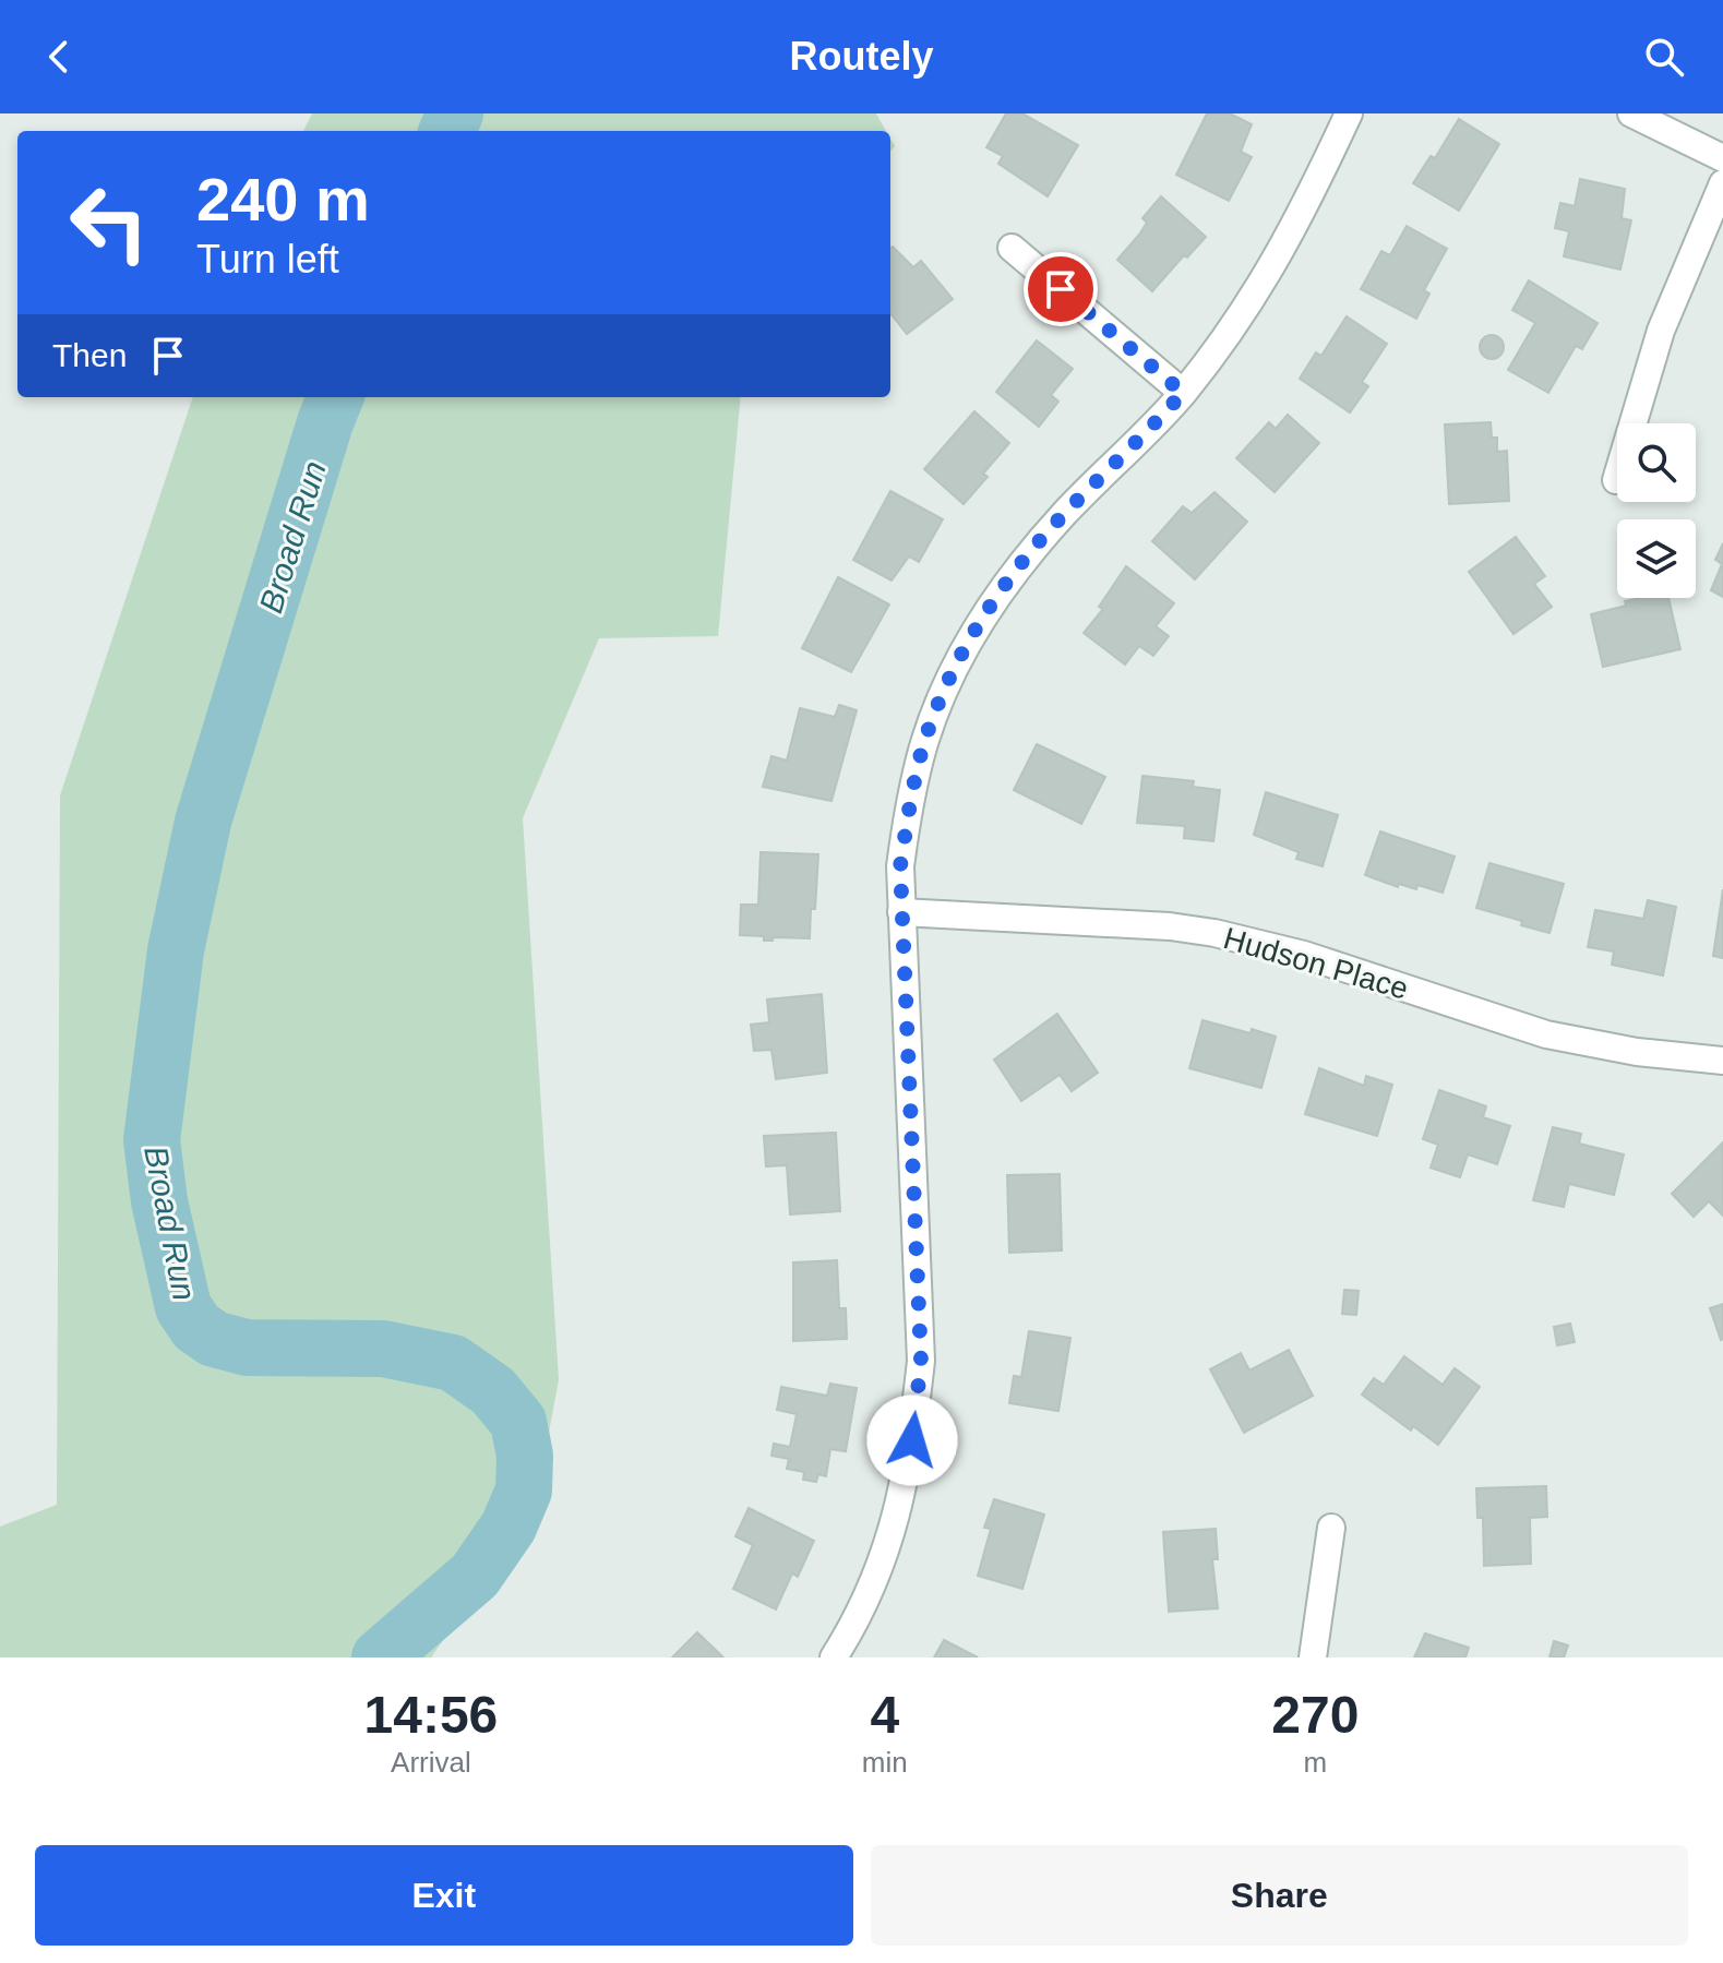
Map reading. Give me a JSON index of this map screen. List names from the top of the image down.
{
  "streets": {
    "street": ["Hudson Place"]
  },
  "water": ["Broad Run"],
  "page": {
    "header": "Routely",
    "turn": ["240 m", "Turn left"],
    "then": "Then",
    "eta": [
      "14:56",
      "Arrival",
      "4",
      "min",
      "270",
      "m"
    ],
    "buttons": ["Exit", "Share"]
  }
}
